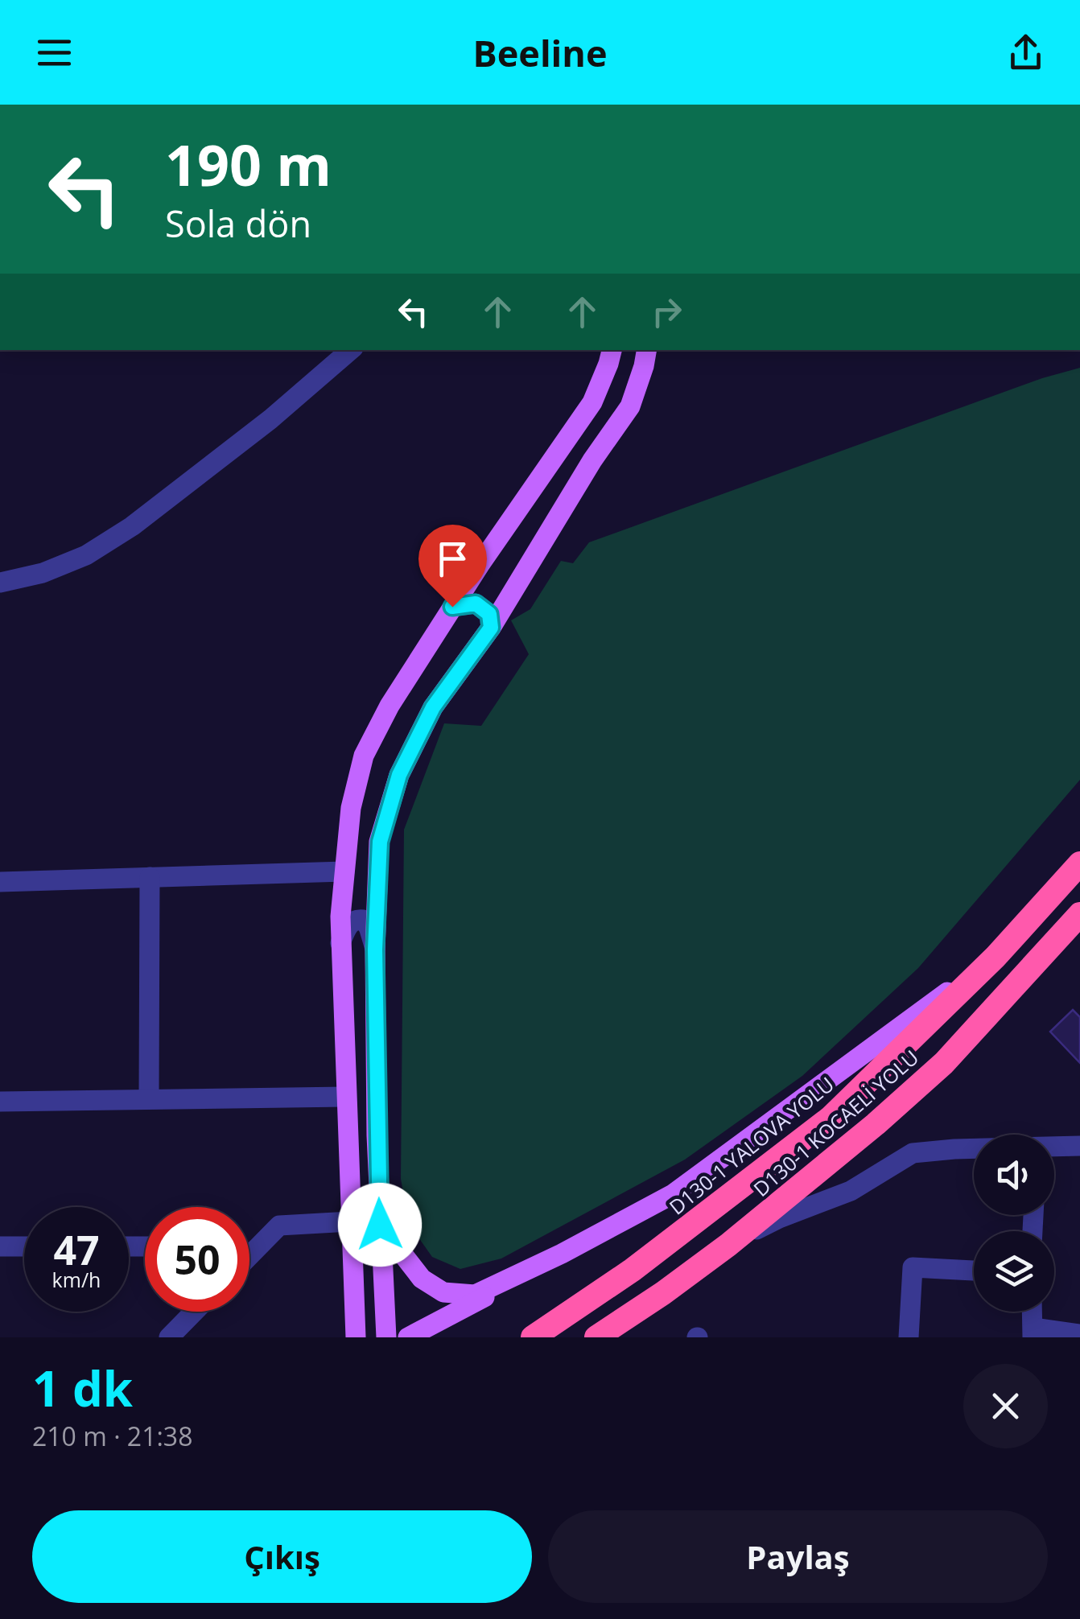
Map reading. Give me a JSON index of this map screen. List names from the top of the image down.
{
  "streets": {
    "highway": ["D130-1 KOCAELİ YOLU", "D130-1 YALOVA YOLU"]
  },
  "page": {
    "header": "Beeline",
    "turn": ["190 m", "Sola dön"],
    "speed": "47 km/h",
    "limit": "50",
    "heading": ["1 dk", "210 m · 21:38"],
    "buttons": ["Çıkış", "Paylaş"]
  }
}
